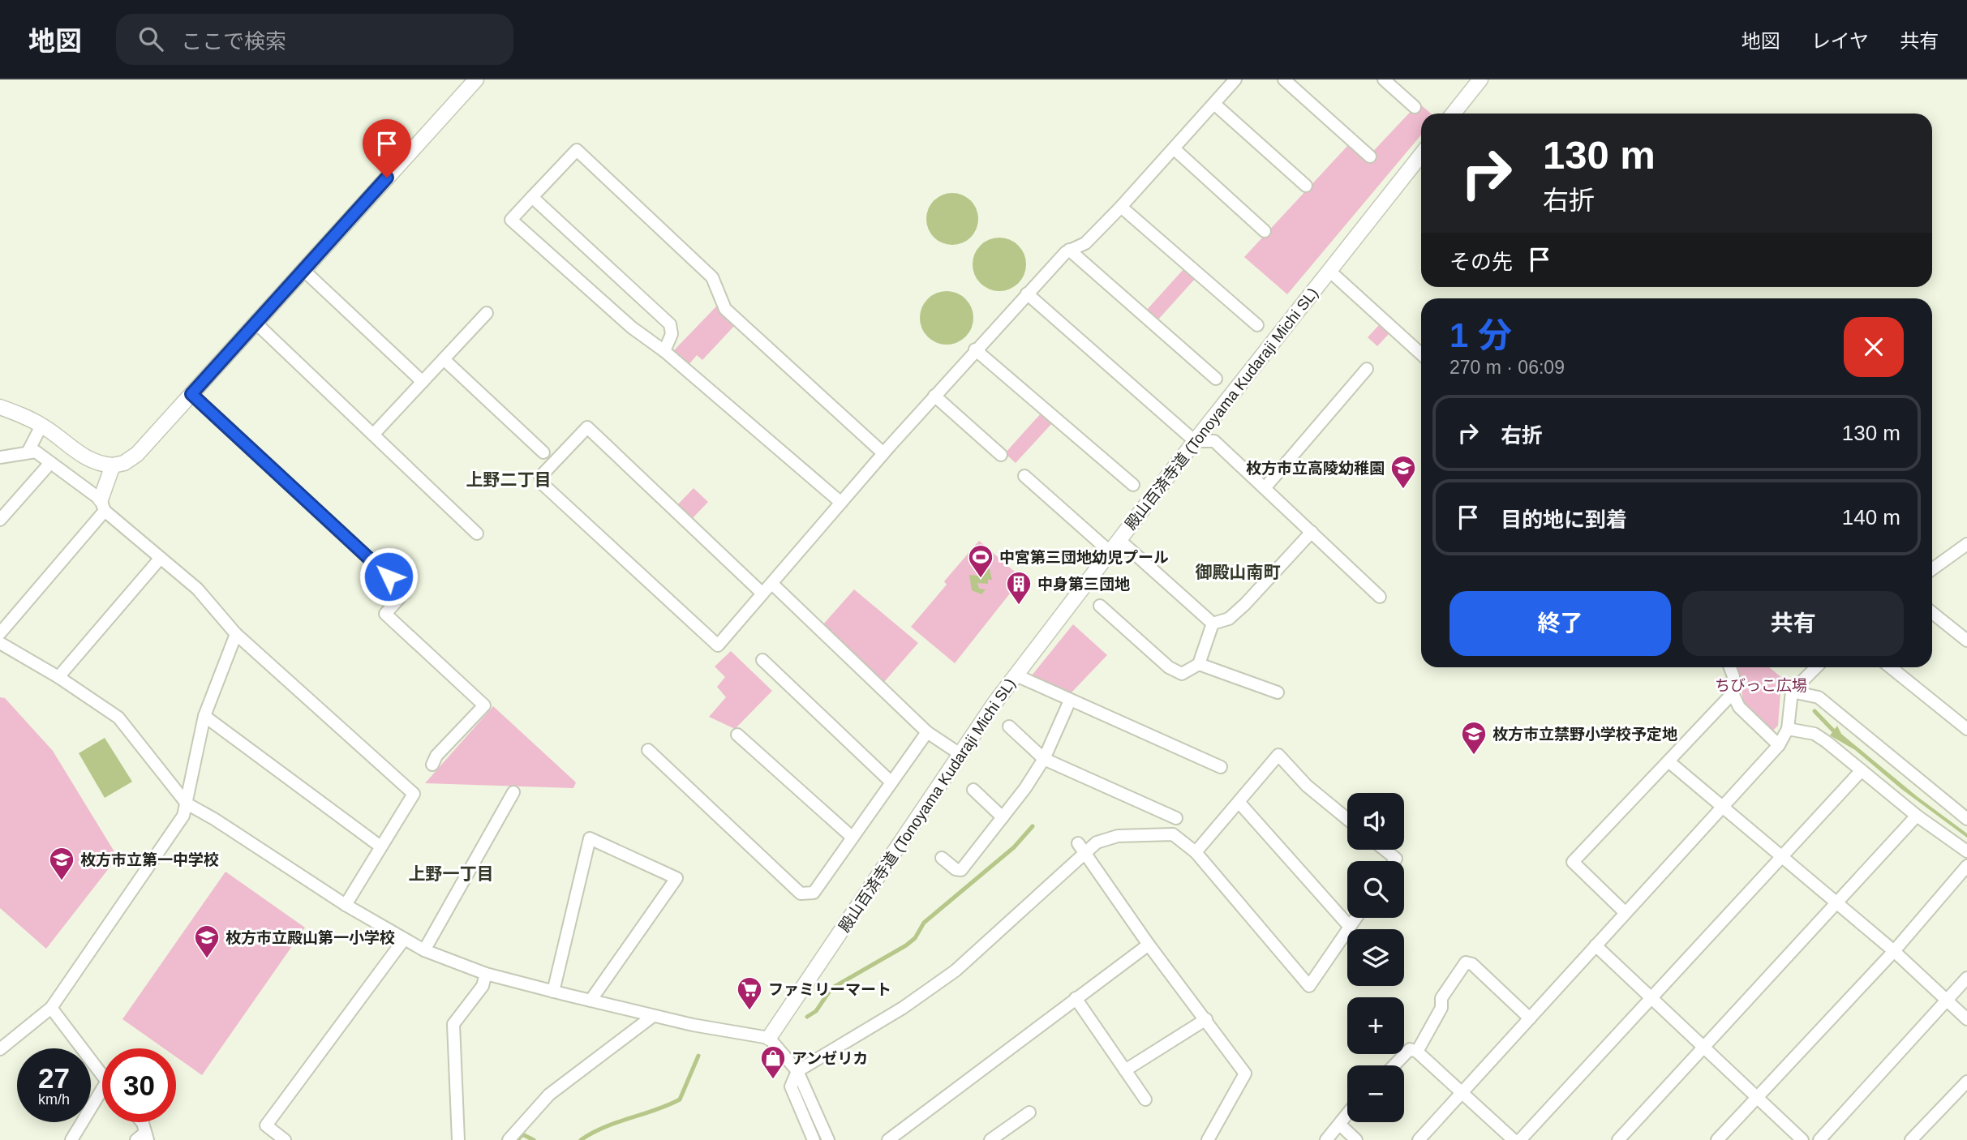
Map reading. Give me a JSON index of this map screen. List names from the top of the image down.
{
  "streets": {
    "street": ["殿山百済寺道 (Tonoyama Kudaraji Michi SL)"]
  },
  "districts": ["上野二丁目", "御殿山南町", "上野一丁目"],
  "parks": ["ちびっこ広場"],
  "places": {
    "school or university": [
      "枚方市立高陵幼稚園",
      "枚方市立禁野小学校予定地",
      "枚方市立第一中学校",
      "枚方市立殿山第一小学校"
    ],
    "sports": ["中宮第三団地幼児プール"],
    "building": ["中身第三団地"],
    "supermarket": ["ファミリーマート"],
    "shop": ["アンゼリカ"]
  },
  "page": {
    "header": "地図",
    "search": "ここで検索",
    "nav": ["地図", "レイヤ", "共有"],
    "turn": ["130 m", "右折"],
    "then": "その先",
    "heading": ["1 分", "270 m · 06:09"],
    "list": [
      {
        "name": "右折",
        "value": "130 m"
      },
      {
        "name": "目的地に到着",
        "value": "140 m"
      }
    ],
    "buttons": ["終了", "共有"],
    "map_buttons": ["+", "−"],
    "speed": "27 km/h",
    "limit": "30"
  }
}
